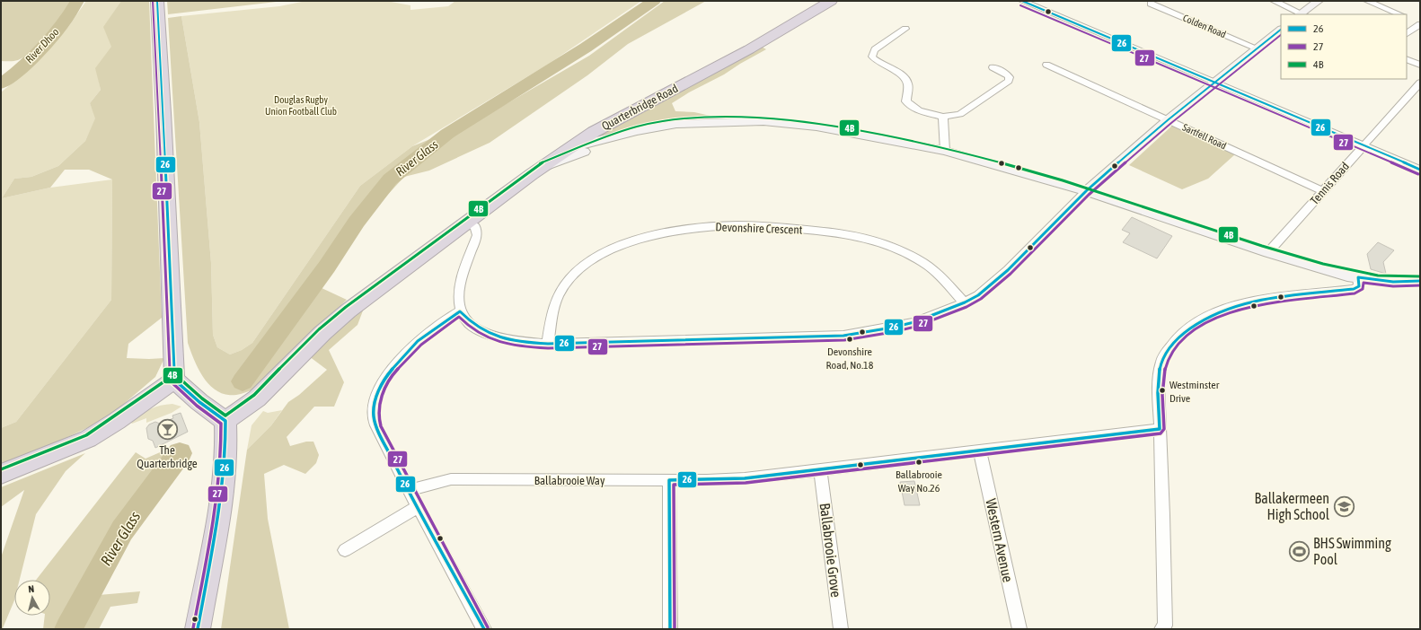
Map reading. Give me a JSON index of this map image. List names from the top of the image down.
{
  "streets": {
    "highway": ["Quarterbridge Road"],
    "street": [
      "Colden Road",
      "Sartfell Road",
      "Tennis Road",
      "Devonshire Crescent",
      "Ballabrooie Way",
      "Western Avenue",
      "Ballabrooie Grove"
    ]
  },
  "crossings": [
    ["Sartfell Road", "Tennis Road"],
    ["Ballabrooie Way", "Western Avenue"],
    ["Ballabrooie Way", "Ballabrooie Grove"]
  ],
  "water": ["River Dhoo", "River Glass"],
  "parks": ["Douglas Rugby Union Football Club"],
  "places": {
    "other": ["Devonshire Road, No.18", "Westminster Drive", "Ballabrooie Way No.26"],
    "bar": ["The Quarterbridge"],
    "school or university": ["Ballakermeen High School"],
    "sports": ["BHS Swimming Pool"]
  },
  "lines": ["transit line 26", "transit line 27", "transit line 4B"],
  "legend": ["26", "27", "4B"],
  "north": "top"
}
